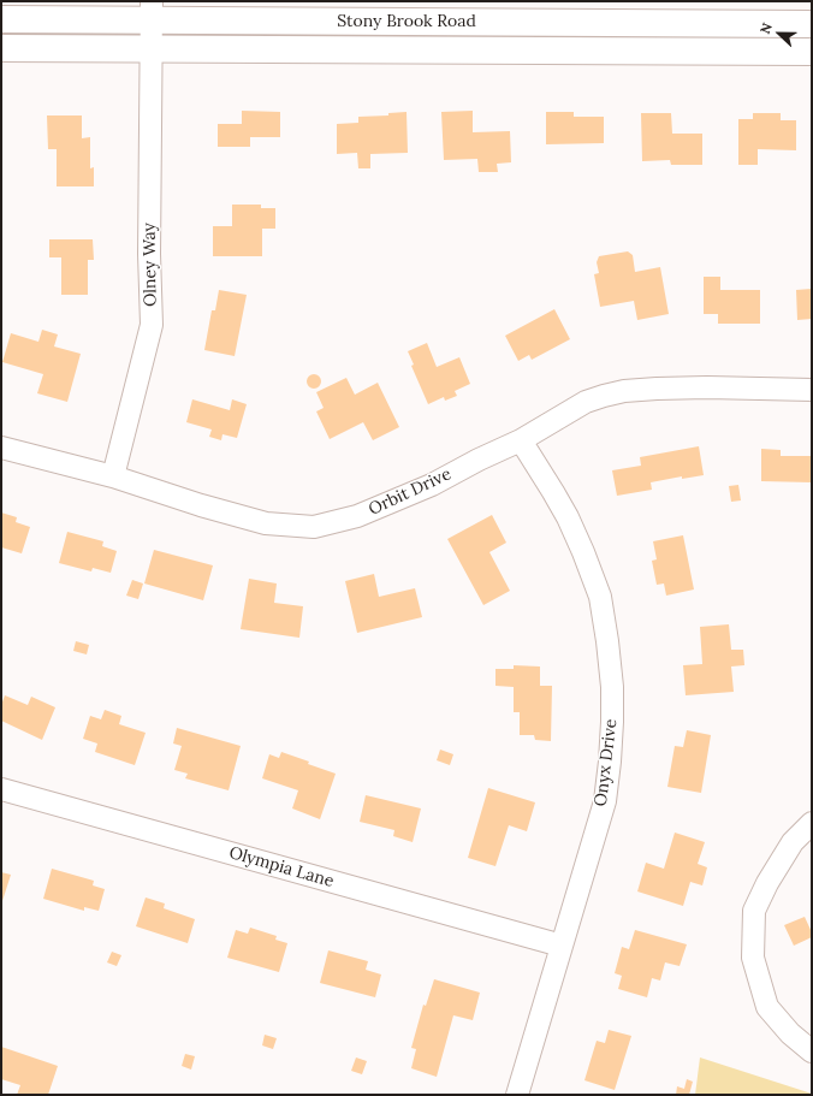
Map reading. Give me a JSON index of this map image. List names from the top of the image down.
{
  "streets": {
    "main road": ["Stony Brook Road"],
    "street": [
      "Olney Way",
      "Orbit Drive",
      "Onyx Drive",
      "Olympia Lane"
    ]
  },
  "crossings": [
    ["Stony Brook Road", "Olney Way"],
    ["Olney Way", "Orbit Drive"],
    ["Orbit Drive", "Onyx Drive"],
    ["Onyx Drive", "Olympia Lane"]
  ],
  "north": "left"
}
